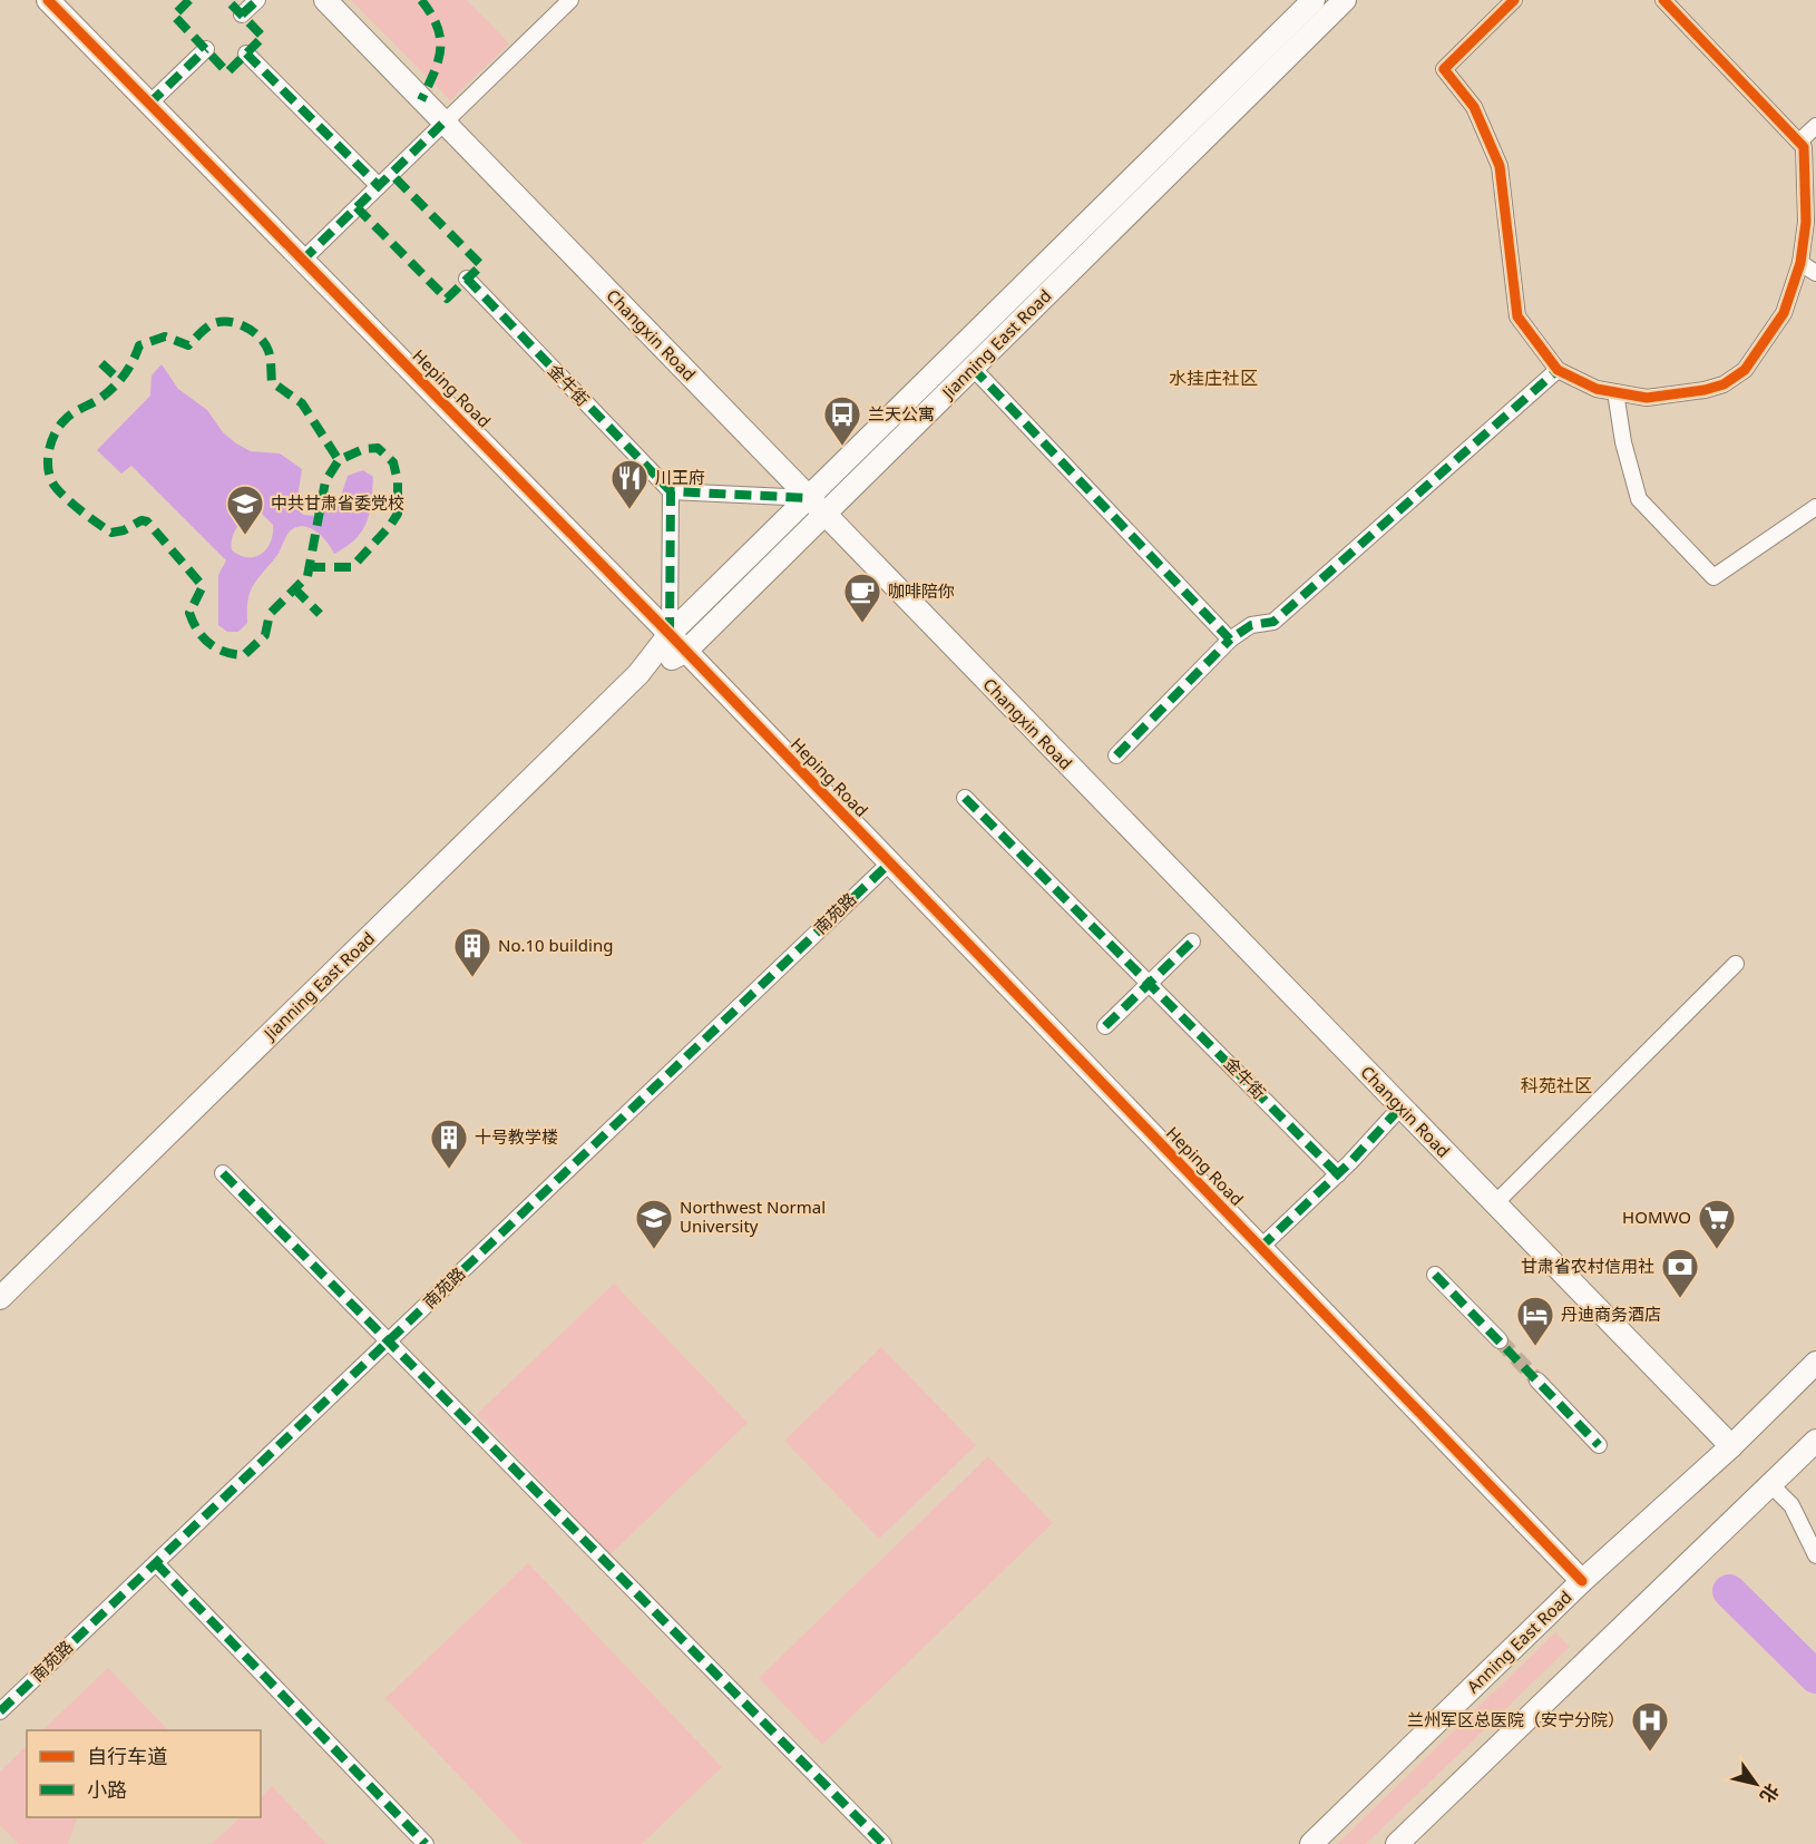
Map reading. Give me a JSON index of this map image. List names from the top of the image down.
{
  "streets": {
    "street": [
      "Changxin Road",
      "Jianning East Road",
      "金牛街",
      "Heping Road",
      "南苑路",
      "Anning East Road"
    ]
  },
  "crossings": [
    ["Changxin Road", "Jianning East Road"],
    ["Changxin Road", "Anning East Road"],
    ["Jianning East Road", "Heping Road"],
    ["Heping Road", "南苑路"],
    ["Heping Road", "Anning East Road"]
  ],
  "districts": ["水挂庄社区", "科苑社区"],
  "places": {
    "bus stop": ["兰天公寓"],
    "restaurant": ["川王府"],
    "school or university": ["中共甘肃省委党校", "Northwest Normal University"],
    "cafe": ["咖啡陪你"],
    "building": ["No.10 building", "十号教学楼"],
    "supermarket": ["HOMWO"],
    "bank": ["甘肃省农村信用社"],
    "hotel": ["丹迪商务酒店"],
    "hospital": ["兰州军区总医院（安宁分院）"]
  },
  "legend": ["自行车道", "小路"],
  "north": "bottom right"
}
